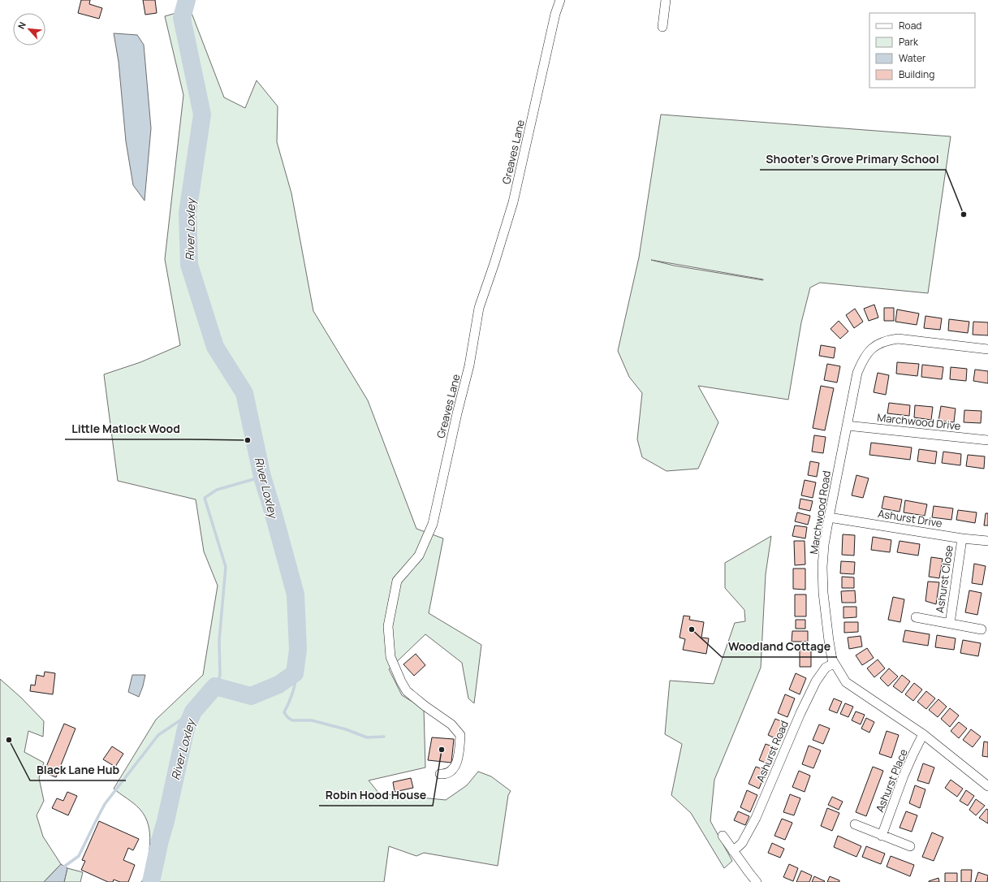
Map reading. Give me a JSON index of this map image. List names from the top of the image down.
{
  "streets": {
    "street": [
      "Greaves Lane",
      "Marchwood Drive",
      "Marchwood Road",
      "Ashurst Drive",
      "Ashurst Close",
      "Ashurst Road",
      "Ashurst Place"
    ]
  },
  "crossings": [
    ["Marchwood Drive", "Marchwood Road"],
    ["Marchwood Road", "Ashurst Drive"],
    ["Marchwood Road", "Ashurst Road"],
    ["Marchwood Road", "Ashurst Place"],
    ["Ashurst Drive", "Ashurst Close"]
  ],
  "water": ["River Loxley"],
  "places": [
    "Shooter's Grove Primary School",
    "Little Matlock Wood",
    "Woodland Cottage",
    "Black Lane Hub",
    "Robin Hood House"
  ],
  "legend": [
    "Road",
    "Park",
    "Water",
    "Building"
  ],
  "north": "top left"
}
